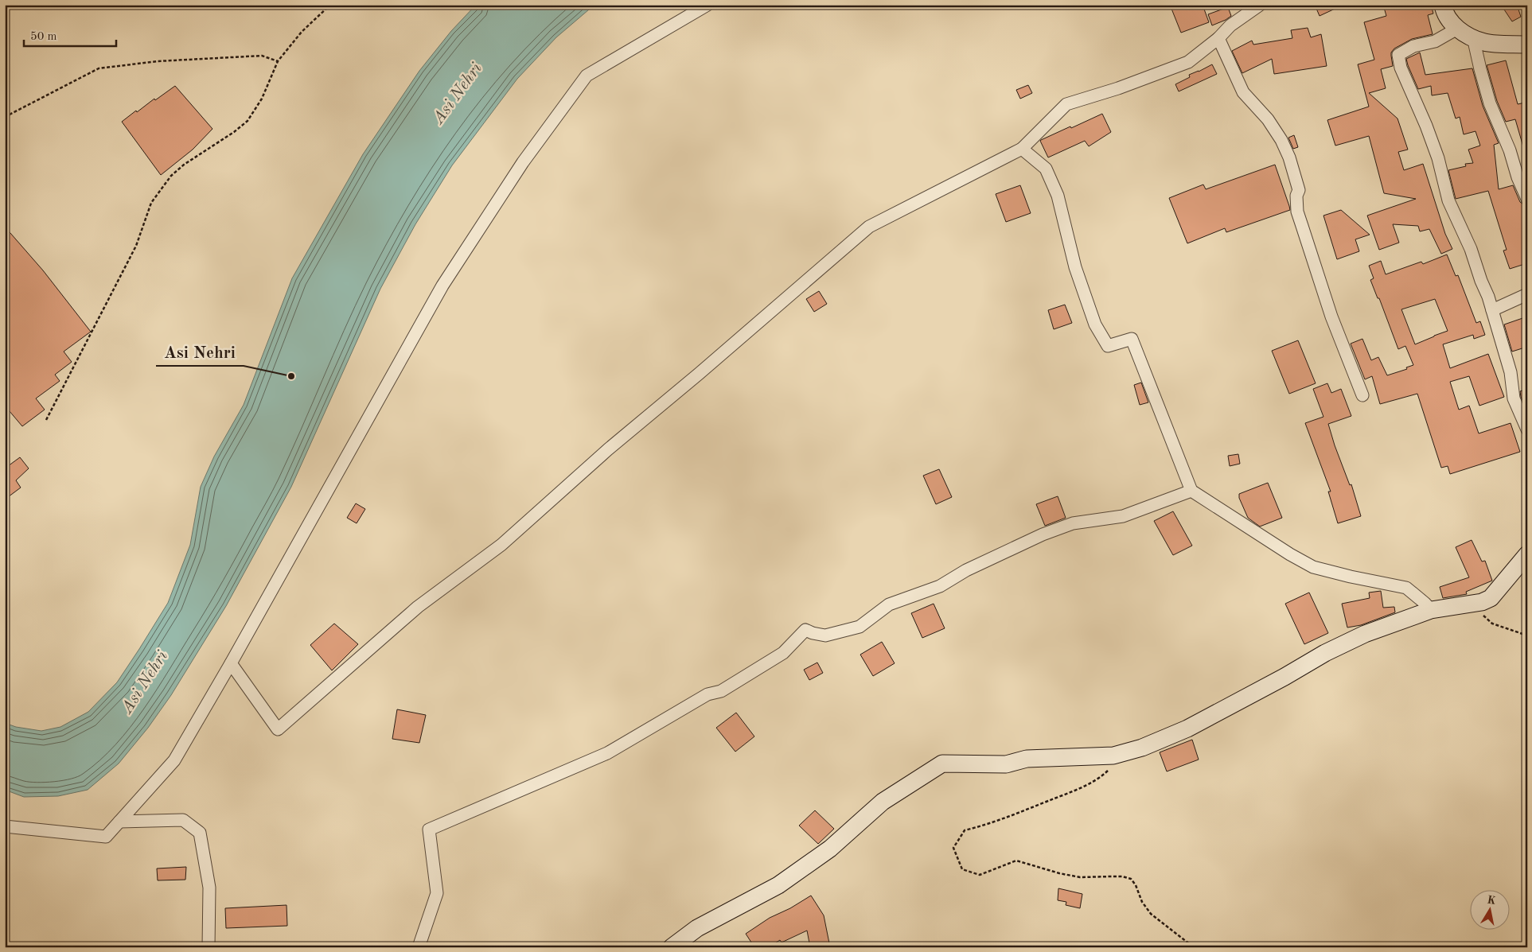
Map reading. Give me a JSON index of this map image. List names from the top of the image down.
{
  "water": ["Asi Nehri"],
  "places": ["Asi Nehri"],
  "scale_bar": "50 m",
  "north": "top"
}
